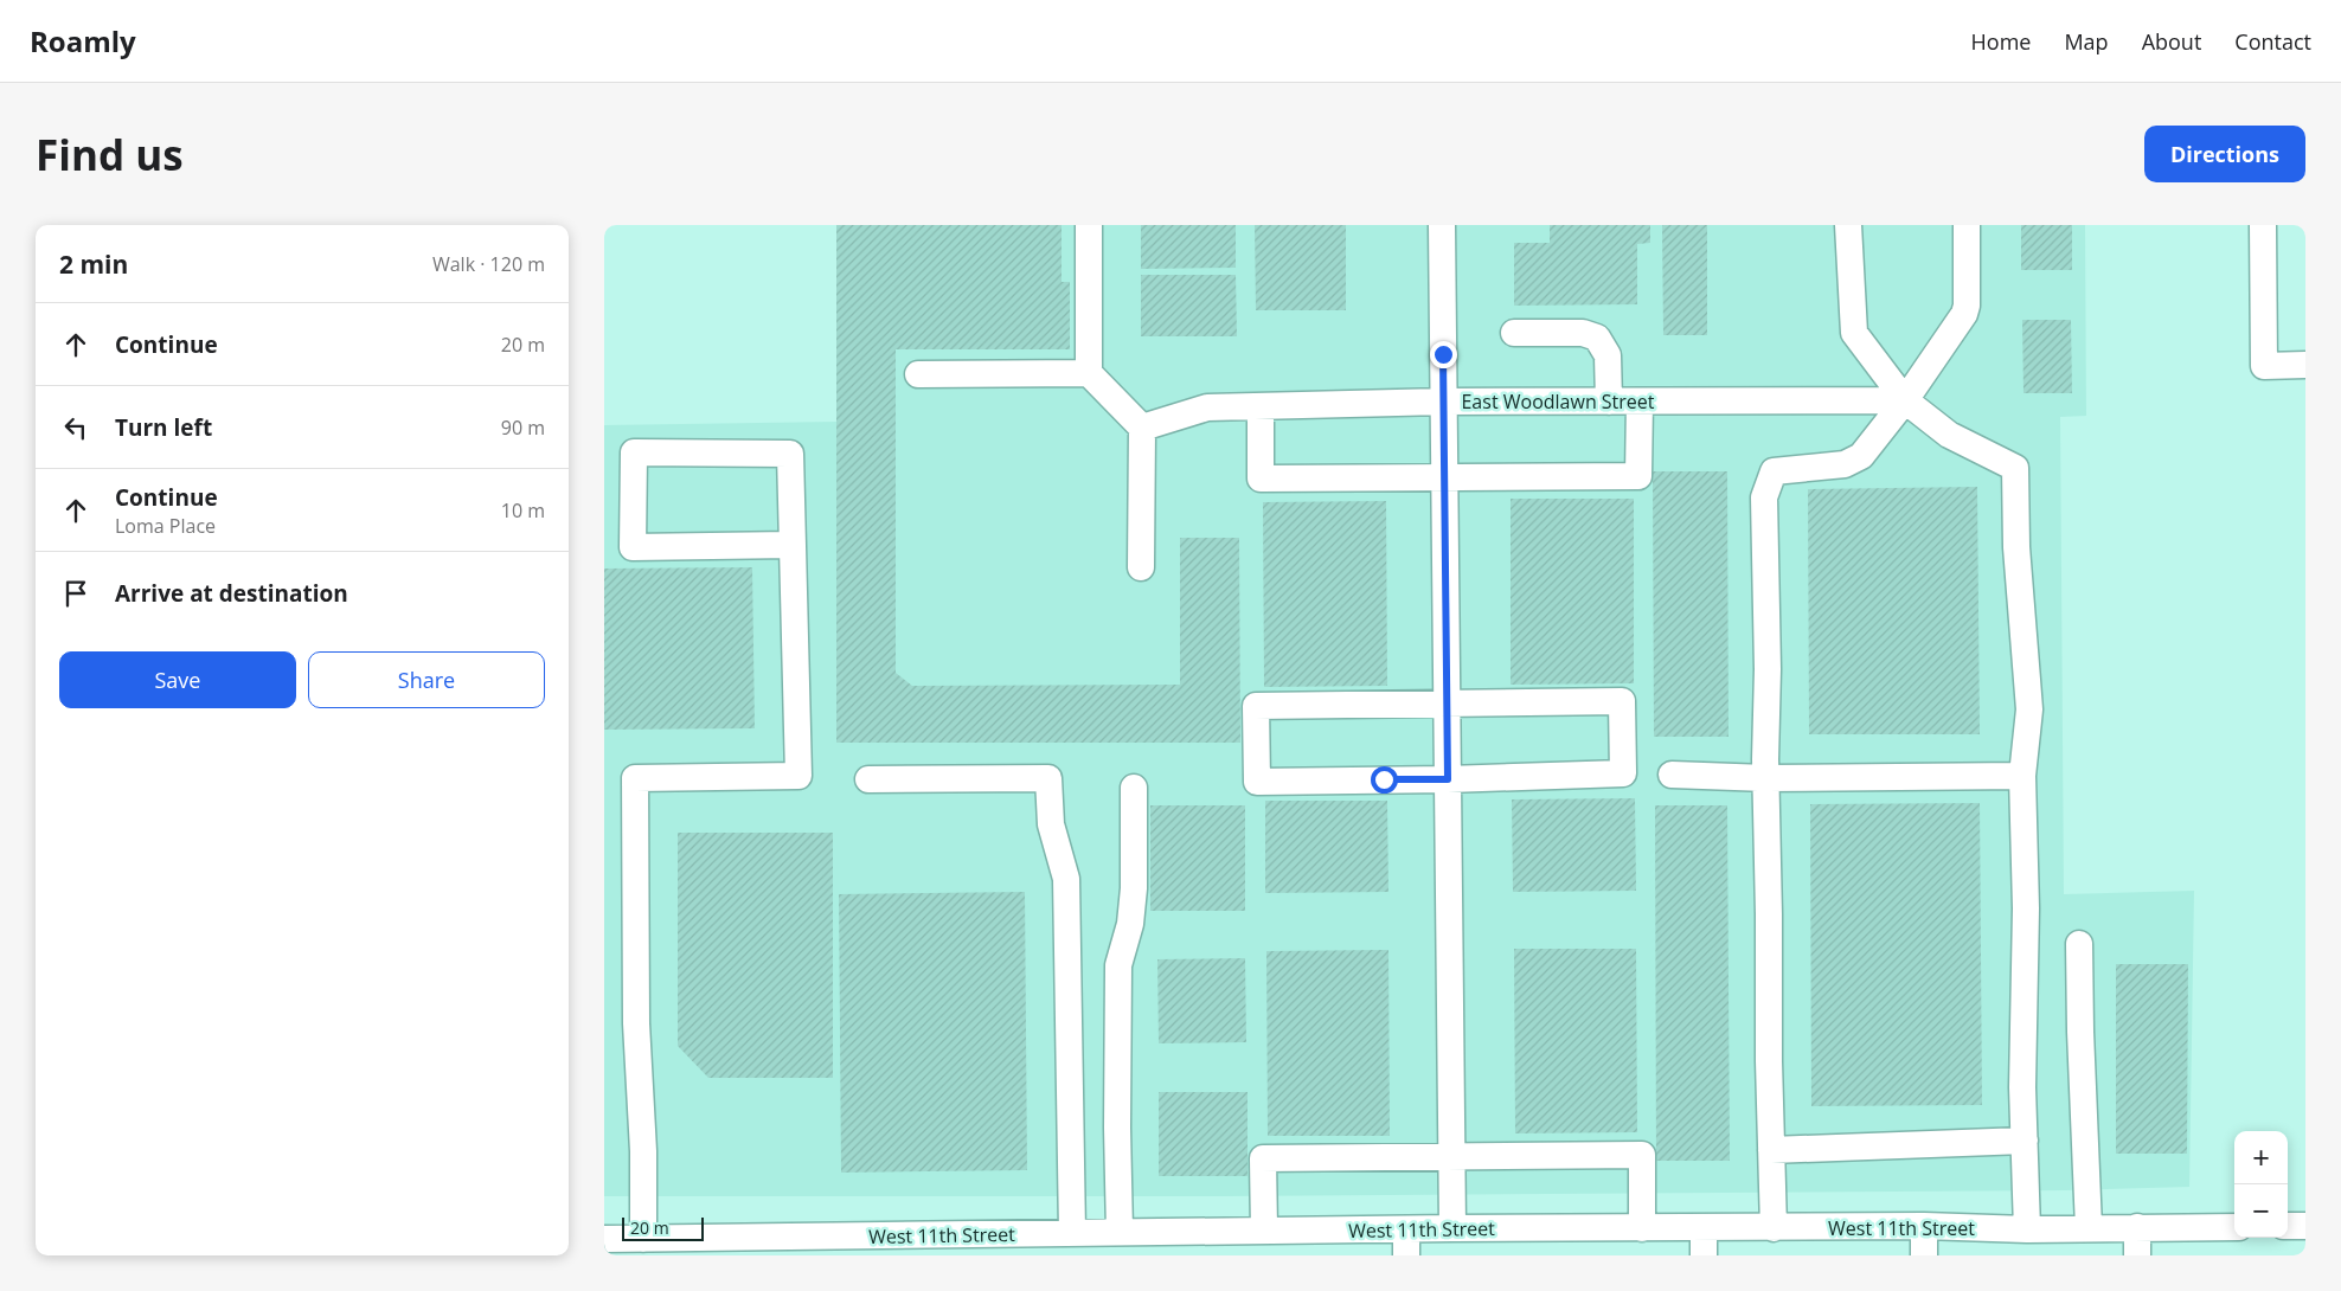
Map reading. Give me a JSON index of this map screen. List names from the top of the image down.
{
  "streets": {
    "street": ["East Woodlawn Street", "West 11th Street"]
  },
  "scale_bar": "20 m",
  "page": {
    "header": "Roamly",
    "nav": [
      "Home",
      "Map",
      "About",
      "Contact"
    ],
    "buttons": [
      "Directions",
      ["Save", "Share"]
    ],
    "title": "Find us",
    "heading": ["2 min", "Walk · 120 m"],
    "list": [
      ["Continue", "20 m"],
      ["Turn left", "90 m"],
      ["Continue", "Loma Place", "10 m"],
      "Arrive at destination"
    ],
    "map_buttons": ["+", "−"],
    "scale": "20 m"
  }
}
